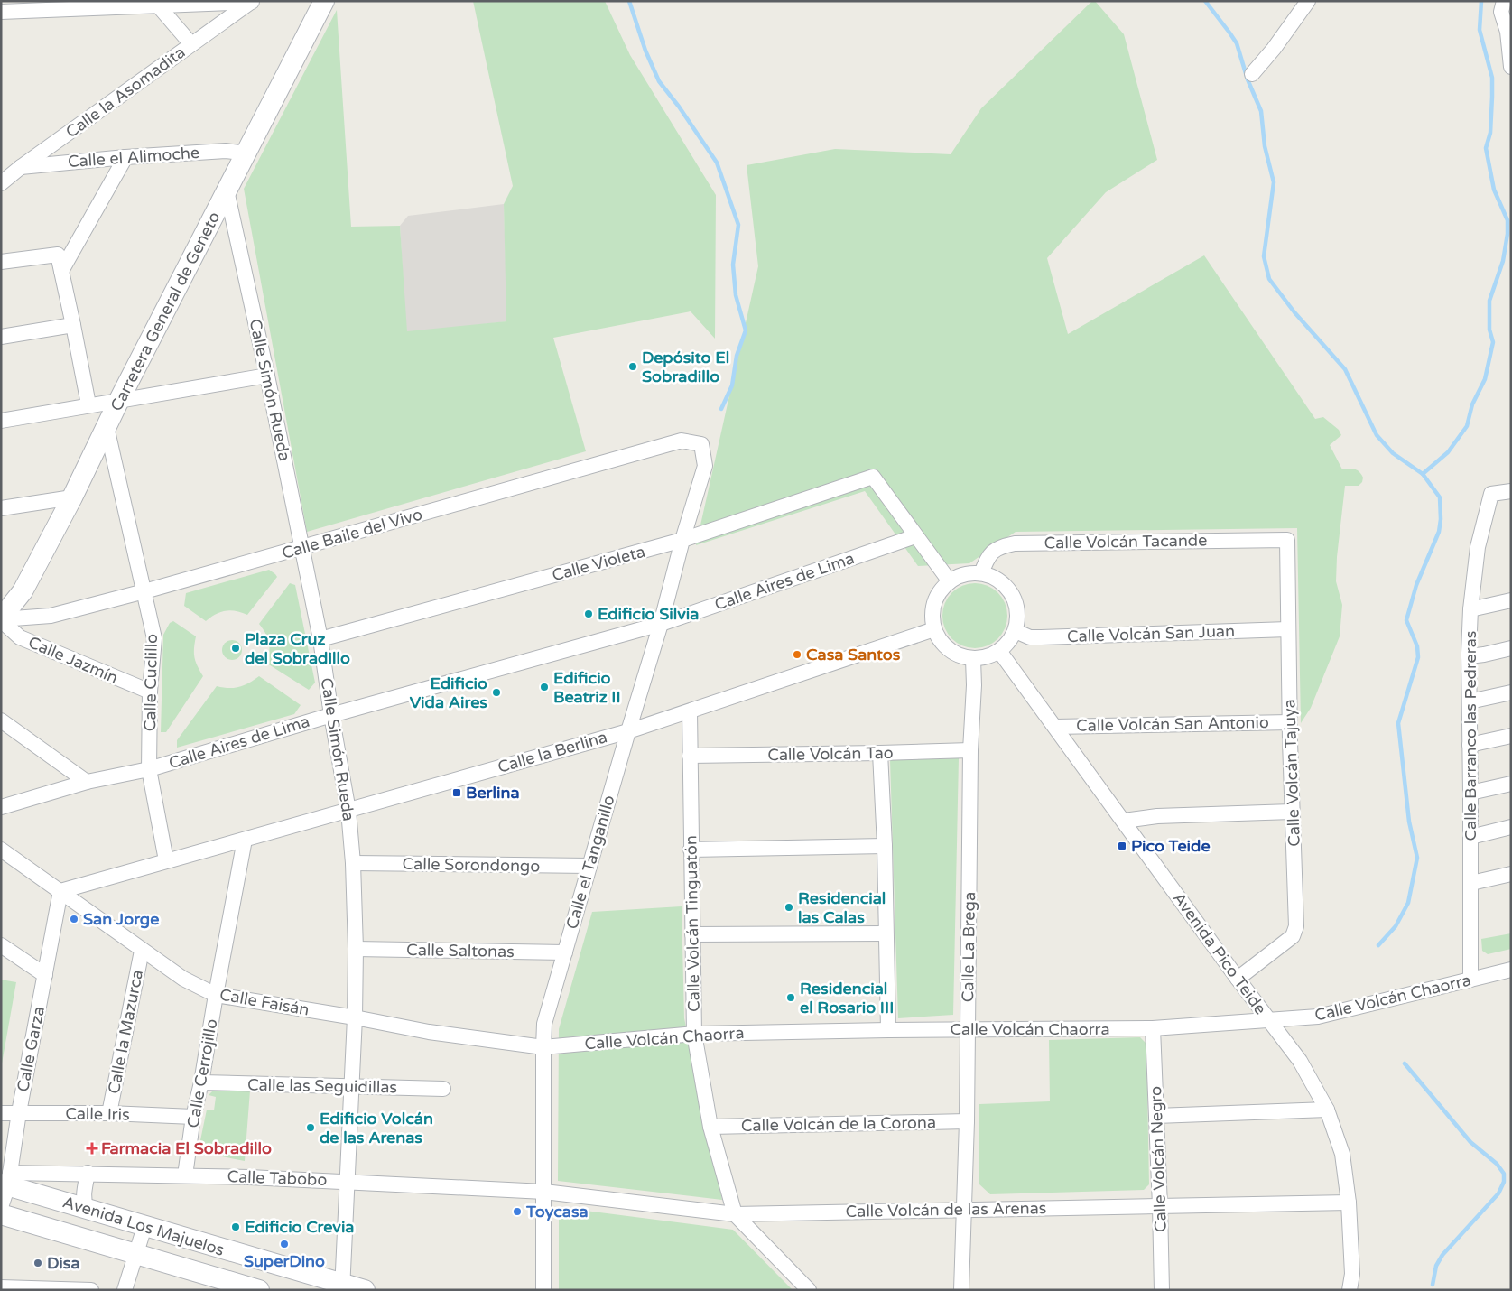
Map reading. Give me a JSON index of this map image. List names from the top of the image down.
{
  "streets": {
    "main road": ["Carretera General de Geneto", "Avenida Los Majuelos"],
    "street": [
      "Calle la Asomadita",
      "Calle el Alimoche",
      "Calle Simón Rueda",
      "Calle Baile del Vivo",
      "Calle Volcán Tacande",
      "Calle Violeta",
      "Calle Aires de Lima",
      "Calle Volcán San Juan",
      "Calle Jazmín",
      "Calle Cuclillo",
      "Calle Volcán San Antonio",
      "Calle Barranco las Pedreras",
      "Calle la Berlina",
      "Calle Volcán Tao",
      "Calle Volcán Tajuya",
      "Calle el Tanganillo",
      "Calle Sorondongo",
      "Calle Volcán Tinguatón",
      "Calle La Brega",
      "Calle Saltonas",
      "Avenida Pico Teide",
      "Calle Volcán Chaorra",
      "Calle Faisán",
      "Calle la Mazurca",
      "Calle Garza",
      "Calle Cerrojillo",
      "Calle las Seguidillas",
      "Calle Iris",
      "Calle Volcán de la Corona",
      "Calle Volcán Negro",
      "Calle Tabobo",
      "Calle Volcán de las Arenas"
    ]
  },
  "crossings": [
    ["Calle la Asomadita", "Calle el Alimoche"],
    ["Calle el Alimoche", "Carretera General de Geneto"],
    ["Carretera General de Geneto", "Calle Simón Rueda"],
    ["Carretera General de Geneto", "Calle Baile del Vivo"],
    ["Carretera General de Geneto", "Calle Jazmín"],
    ["Carretera General de Geneto", "Calle Cuclillo"],
    ["Calle Simón Rueda", "Calle Baile del Vivo"],
    ["Calle Simón Rueda", "Calle Violeta"],
    ["Calle Simón Rueda", "Calle Aires de Lima"],
    ["Calle Simón Rueda", "Calle la Berlina"],
    ["Calle Simón Rueda", "Calle Sorondongo"],
    ["Calle Simón Rueda", "Calle Saltonas"],
    ["Calle Simón Rueda", "Calle Faisán"],
    ["Calle Simón Rueda", "Calle las Seguidillas"],
    ["Calle Simón Rueda", "Calle Tabobo"],
    ["Calle Simón Rueda", "Avenida Los Majuelos"],
    ["Calle Baile del Vivo", "Calle Jazmín"],
    ["Calle Baile del Vivo", "Calle Cuclillo"],
    ["Calle Baile del Vivo", "Calle el Tanganillo"],
    ["Calle Volcán Tacande", "Calle Volcán San Juan"],
    ["Calle Volcán Tacande", "Calle la Berlina"],
    ["Calle Volcán Tacande", "Calle Volcán Tajuya"],
    ["Calle Volcán Tacande", "Calle La Brega"],
    ["Calle Volcán Tacande", "Avenida Pico Teide"],
    ["Calle Violeta", "Calle Aires de Lima"],
    ["Calle Violeta", "Calle el Tanganillo"],
    ["Calle Aires de Lima", "Calle Cuclillo"],
    ["Calle Aires de Lima", "Calle el Tanganillo"],
    ["Calle Volcán San Juan", "Calle la Berlina"],
    ["Calle Volcán San Juan", "Calle Volcán Tajuya"],
    ["Calle Volcán San Juan", "Calle La Brega"],
    ["Calle Volcán San Juan", "Avenida Pico Teide"],
    ["Calle Jazmín", "Calle Cuclillo"],
    ["Calle Cuclillo", "Calle la Berlina"],
    ["Calle Volcán San Antonio", "Calle Volcán Tajuya"],
    ["Calle Volcán San Antonio", "Avenida Pico Teide"],
    ["Calle Barranco las Pedreras", "Calle Volcán Chaorra"],
    ["Calle la Berlina", "Calle el Tanganillo"],
    ["Calle la Berlina", "Calle Volcán Tinguatón"],
    ["Calle la Berlina", "Calle La Brega"],
    ["Calle la Berlina", "Avenida Pico Teide"],
    ["Calle la Berlina", "Calle Faisán"],
    ["Calle la Berlina", "Calle Garza"],
    ["Calle la Berlina", "Calle Cerrojillo"],
    ["Calle Volcán Tao", "Calle Volcán Tinguatón"],
    ["Calle Volcán Tao", "Calle La Brega"],
    ["Calle Volcán Tajuya", "Avenida Pico Teide"],
    ["Calle el Tanganillo", "Calle Sorondongo"],
    ["Calle el Tanganillo", "Calle Saltonas"],
    ["Calle el Tanganillo", "Calle Volcán Chaorra"],
    ["Calle el Tanganillo", "Calle Faisán"],
    ["Calle el Tanganillo", "Calle Tabobo"],
    ["Calle el Tanganillo", "Calle Volcán de las Arenas"],
    ["Calle Volcán Tinguatón", "Calle Volcán Chaorra"],
    ["Calle Volcán Tinguatón", "Calle Volcán de la Corona"],
    ["Calle Volcán Tinguatón", "Calle Volcán de las Arenas"],
    ["Calle La Brega", "Avenida Pico Teide"],
    ["Calle La Brega", "Calle Volcán Chaorra"],
    ["Calle La Brega", "Calle Volcán de la Corona"],
    ["Calle La Brega", "Calle Volcán de las Arenas"],
    ["Avenida Pico Teide", "Calle Volcán Chaorra"],
    ["Avenida Pico Teide", "Calle Volcán de las Arenas"],
    ["Calle Volcán Chaorra", "Calle Faisán"],
    ["Calle Volcán Chaorra", "Calle Volcán Negro"],
    ["Calle Faisán", "Calle la Mazurca"],
    ["Calle Faisán", "Calle Garza"],
    ["Calle Faisán", "Calle Cerrojillo"],
    ["Calle la Mazurca", "Calle Iris"],
    ["Calle Garza", "Calle Iris"],
    ["Calle Garza", "Calle Tabobo"],
    ["Calle Garza", "Avenida Los Majuelos"],
    ["Calle Cerrojillo", "Calle las Seguidillas"],
    ["Calle Cerrojillo", "Calle Iris"],
    ["Calle Cerrojillo", "Calle Tabobo"],
    ["Calle Volcán Negro", "Calle Volcán de las Arenas"],
    ["Calle Tabobo", "Calle Volcán de las Arenas"],
    ["Calle Tabobo", "Avenida Los Majuelos"]
  ],
  "places": {
    "other": [
      "Depósito El Sobradillo",
      "Edificio Silvia",
      "Plaza Cruz del Sobradillo",
      "Casa Santos",
      "Edificio Beatriz II",
      "Edificio Vida Aires",
      "Residencial las Calas",
      "San Jorge",
      "Residencial el Rosario III",
      "Edificio Volcán de las Arenas",
      "Toycasa",
      "Edificio Crevia",
      "SuperDino",
      "Disa"
    ],
    "transit": ["Berlina", "Pico Teide"],
    "health": ["Farmacia El Sobradillo"]
  }
}
